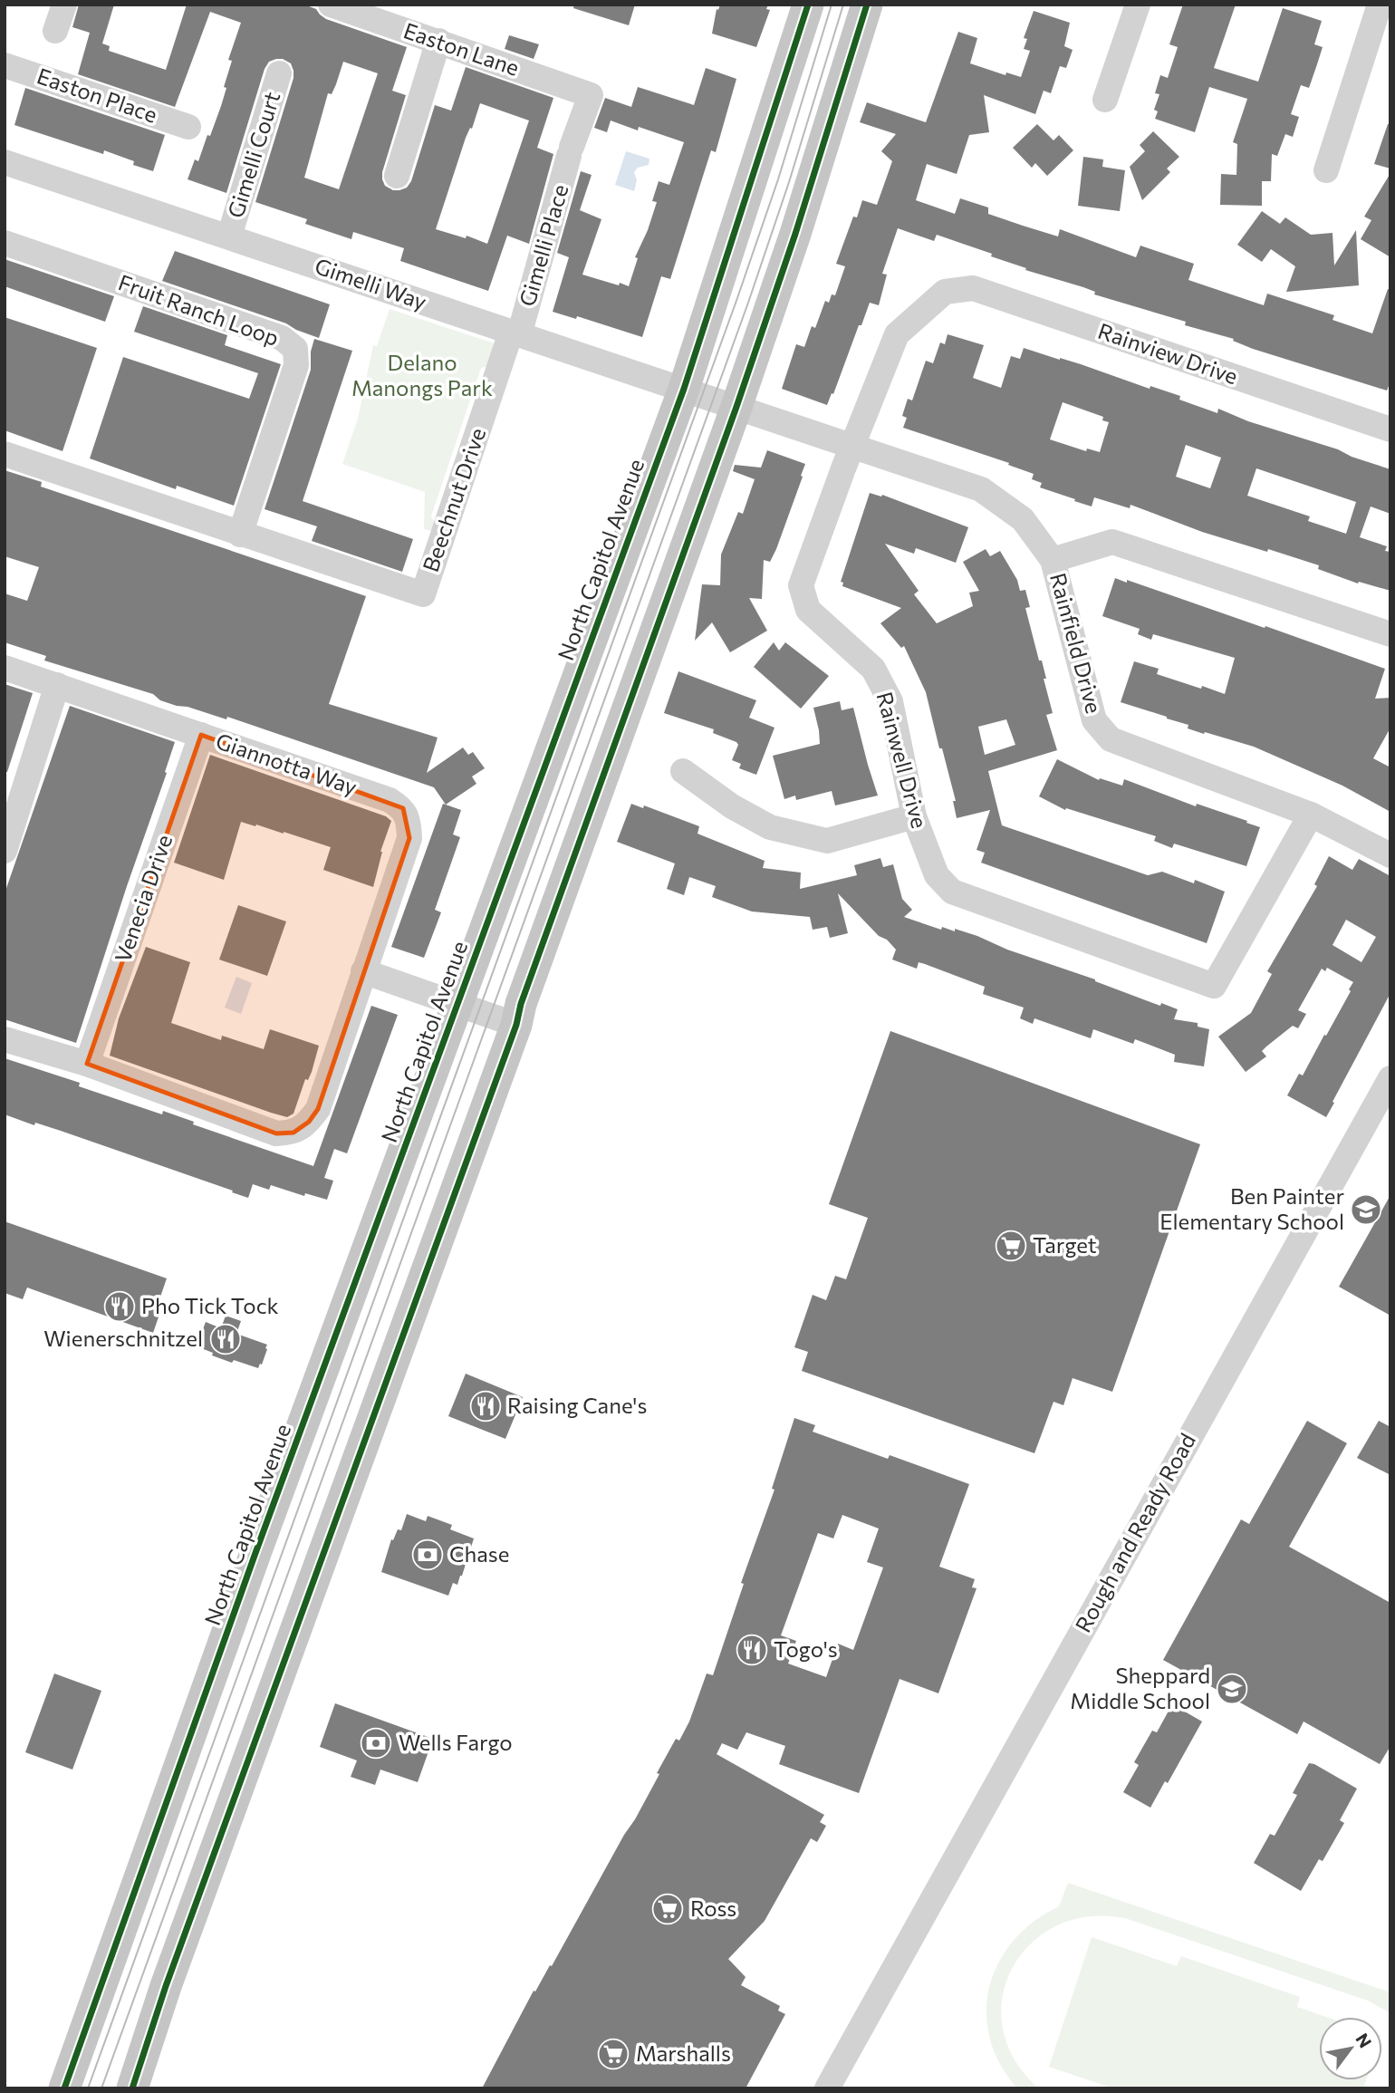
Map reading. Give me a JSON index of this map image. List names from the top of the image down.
{
  "streets": {
    "main road": ["North Capitol Avenue"],
    "street": [
      "Easton Lane",
      "Easton Place",
      "Gimelli Court",
      "Gimelli Place",
      "Gimelli Way",
      "Fruit Ranch Loop",
      "Rainview Drive",
      "Beechnut Drive",
      "Rainfield Drive",
      "Rainwell Drive",
      "Giannotta Way",
      "Venecia Drive",
      "Rough and Ready Road"
    ]
  },
  "crossings": [
    ["Easton Lane", "Gimelli Place"],
    ["Gimelli Court", "Gimelli Way"],
    ["Gimelli Place", "Gimelli Way"],
    ["Gimelli Place", "Beechnut Drive"],
    ["Gimelli Way", "Beechnut Drive"],
    ["Gimelli Way", "North Capitol Avenue"],
    ["Gimelli Way", "Rainfield Drive"],
    ["Fruit Ranch Loop", "Beechnut Drive"],
    ["Rainview Drive", "Rainwell Drive"],
    ["Rainfield Drive", "Rainwell Drive"],
    ["Giannotta Way", "Venecia Drive"]
  ],
  "parks": ["Delano Manongs Park"],
  "places": {
    "school or university": ["Ben Painter Elementary School", "Sheppard Middle School"],
    "supermarket": ["Target", "Ross", "Marshalls"],
    "restaurant": [
      "Pho Tick Tock",
      "Wienerschnitzel",
      "Raising Cane's",
      "Togo's"
    ],
    "bank": ["Chase", "Wells Fargo"]
  },
  "north": "top right"
}
